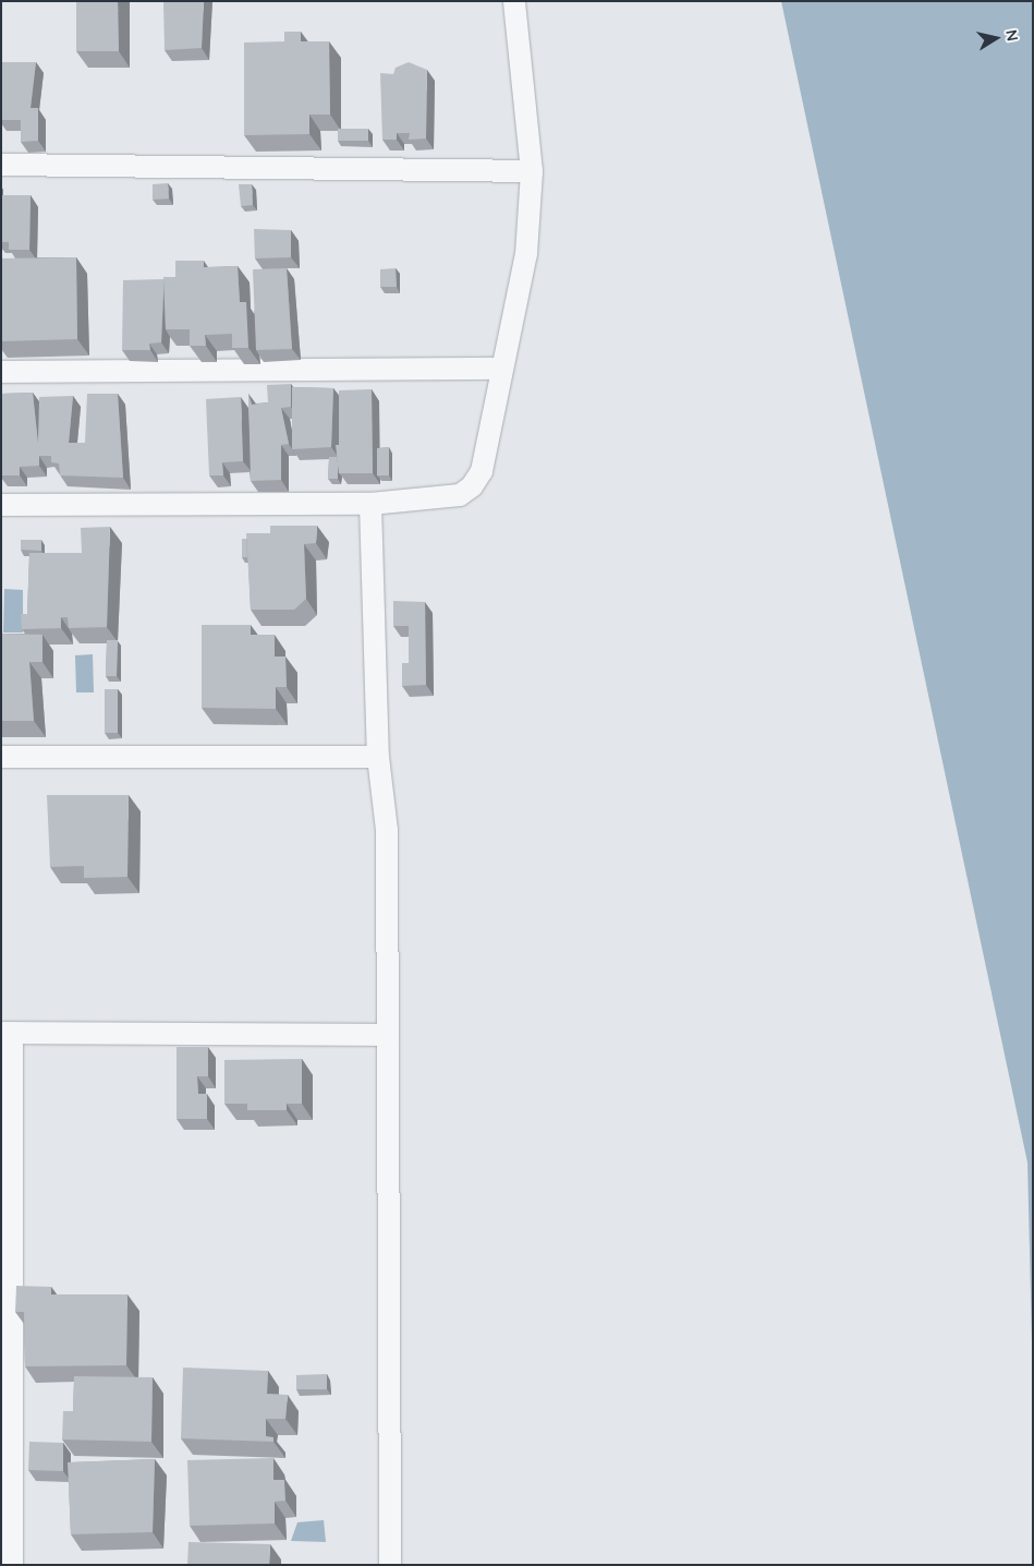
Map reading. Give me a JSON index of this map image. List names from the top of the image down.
{
  "north": "right"
}
